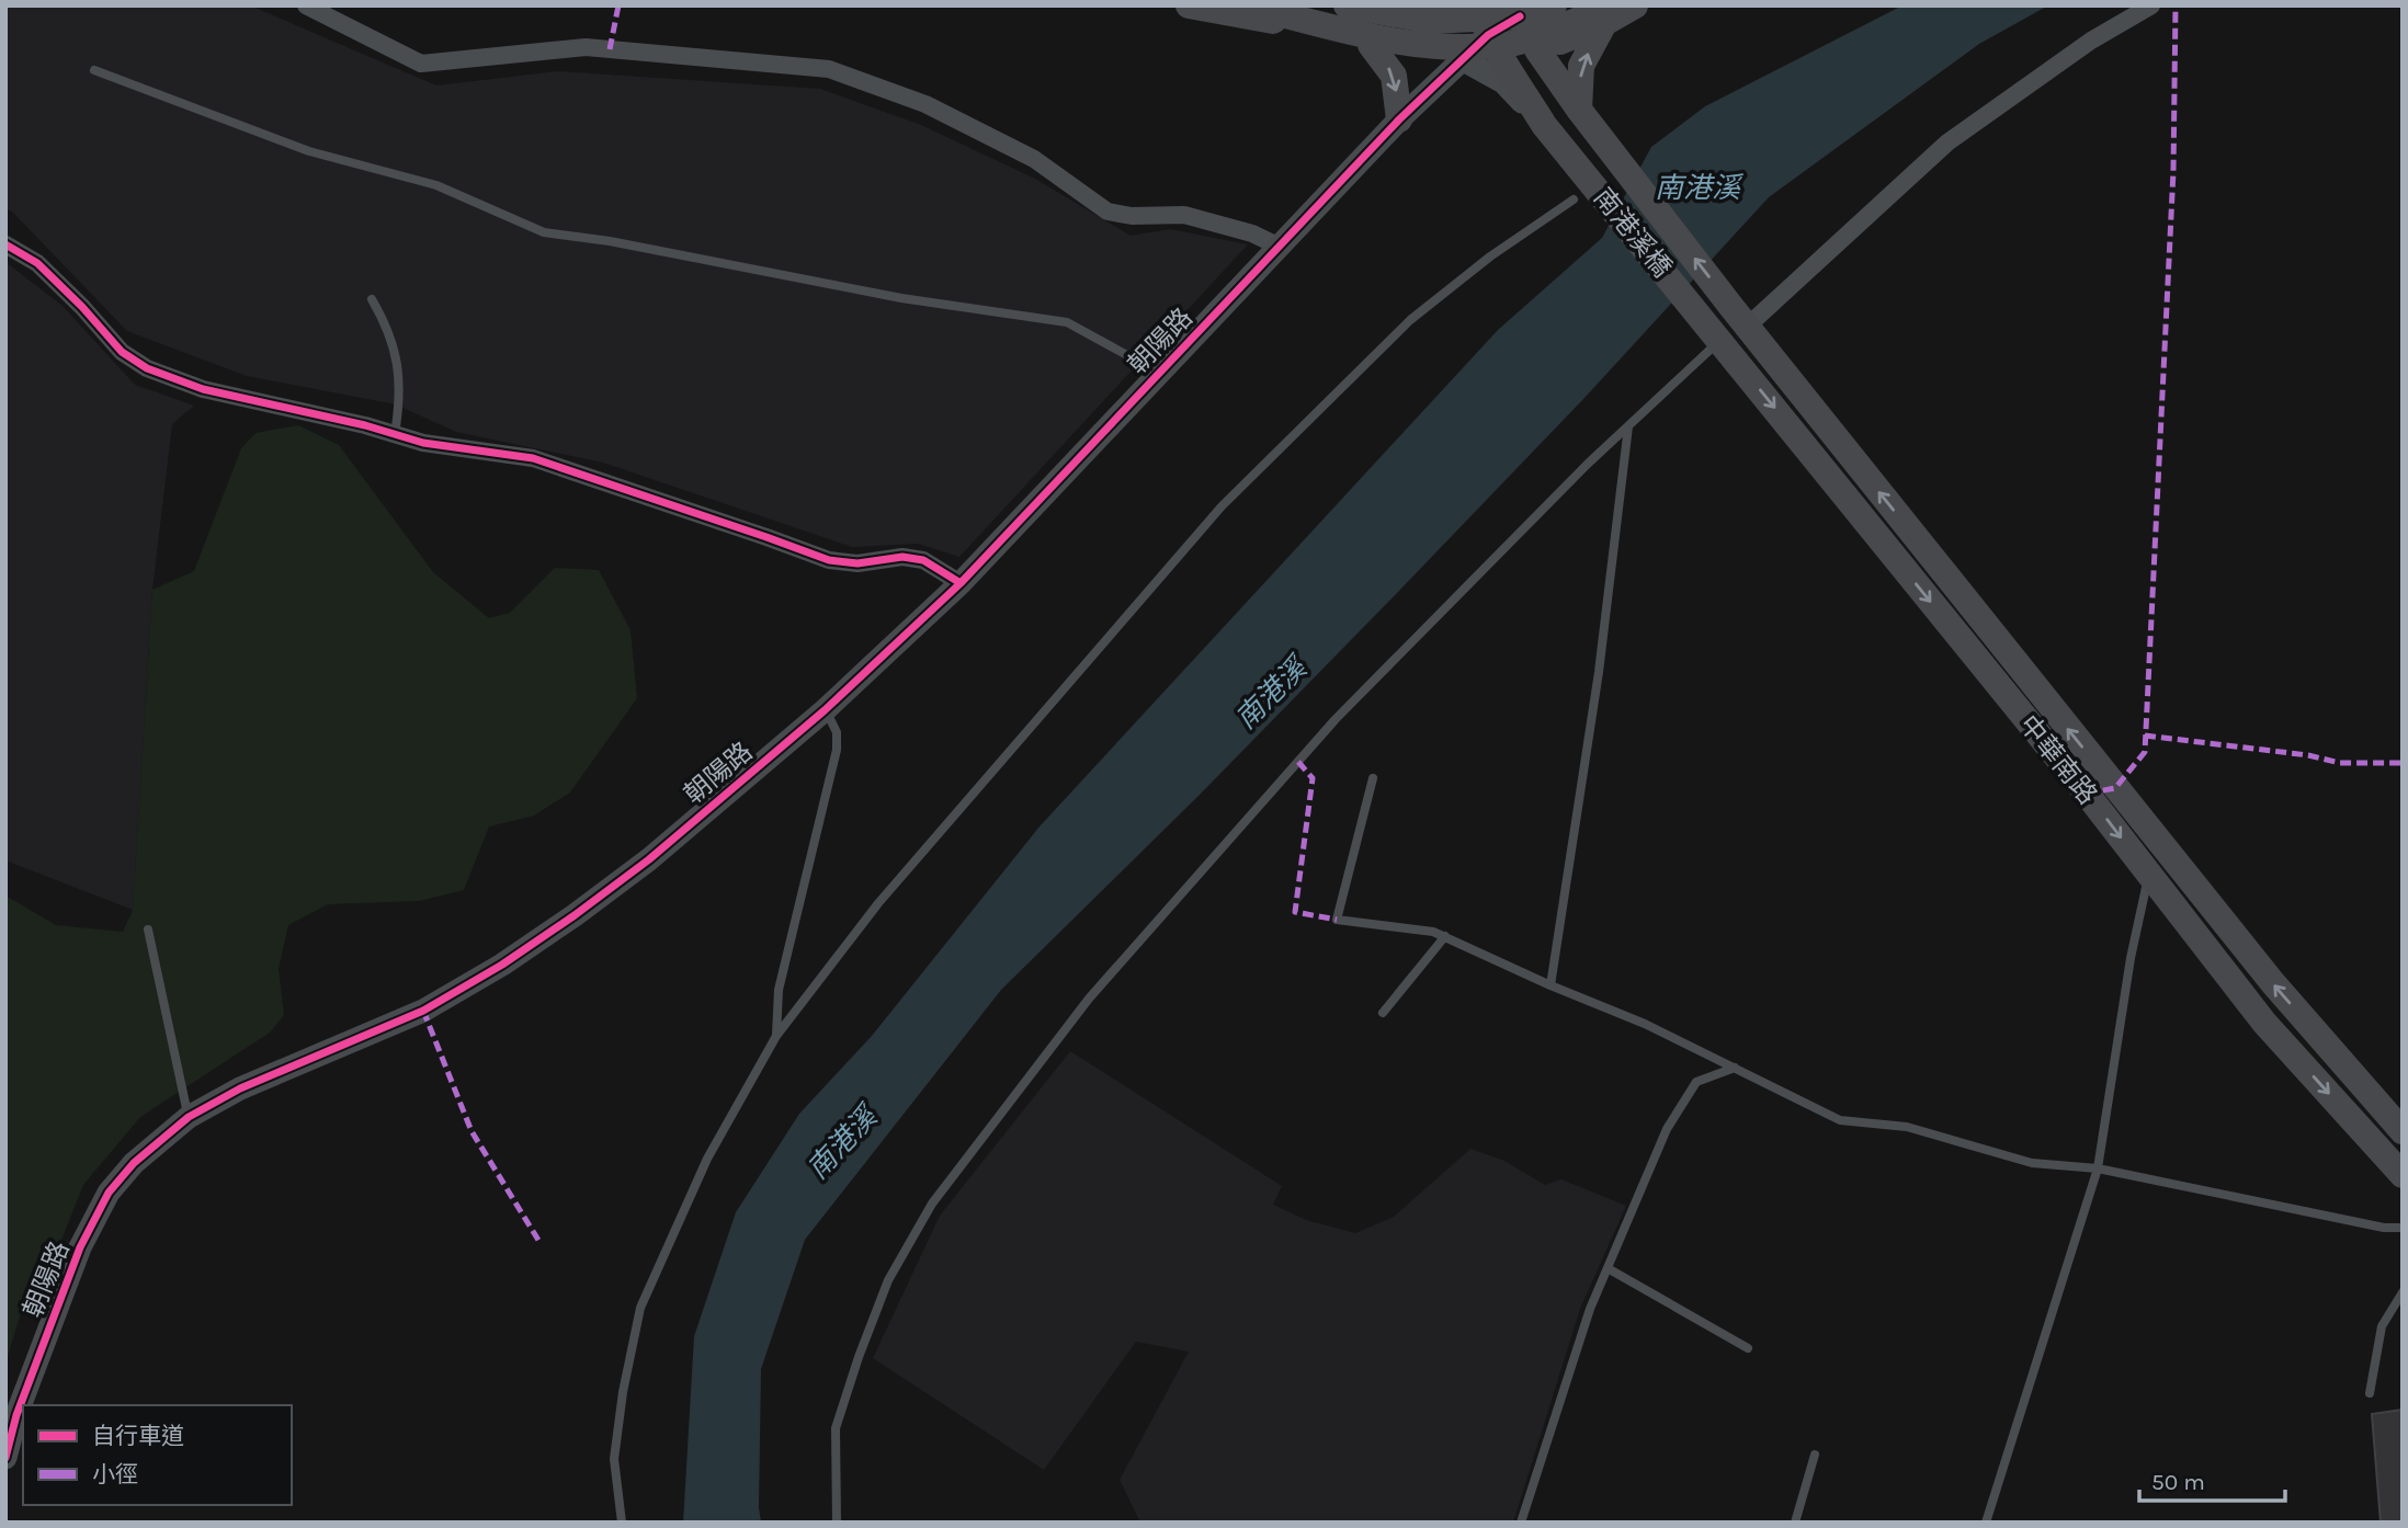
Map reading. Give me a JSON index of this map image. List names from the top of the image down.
{
  "streets": {
    "main road": ["南港溪橋", "中華南路"],
    "street": ["朝陽路"]
  },
  "crossings": [
    ["南港溪橋", "中華南路"]
  ],
  "water": ["南港溪"],
  "legend": ["自行車道", "小徑"],
  "scale_bar": "50 m"
}
